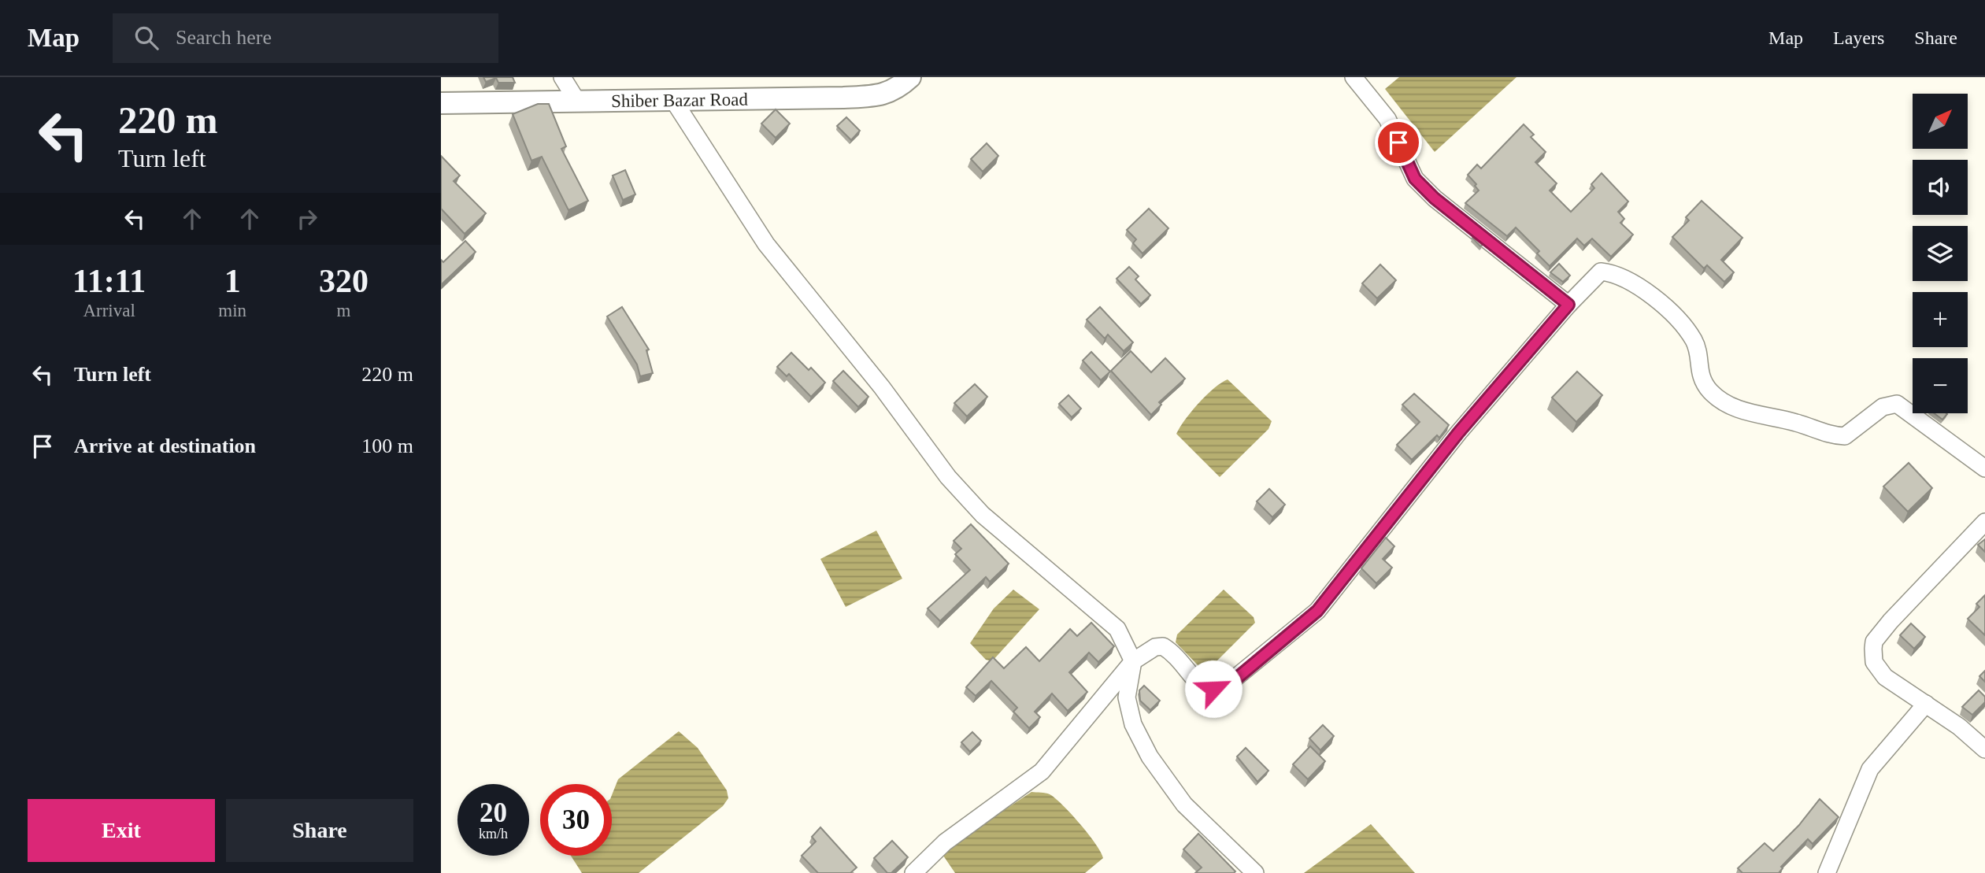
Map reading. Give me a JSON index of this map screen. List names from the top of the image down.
{
  "streets": {
    "street": ["Shiber Bazar Road"]
  },
  "north": "top right",
  "page": {
    "header": "Map",
    "search": "Search here",
    "nav": ["Map", "Layers", "Share"],
    "turn": ["220 m", "Turn left"],
    "map_buttons": ["+", "−"],
    "eta": [
      "11:11",
      "Arrival",
      "1",
      "min",
      "320",
      "m"
    ],
    "list": [
      {
        "name": "Turn left",
        "value": "220 m"
      },
      {
        "name": "Arrive at destination",
        "value": "100 m"
      }
    ],
    "speed": "20 km/h",
    "limit": "30",
    "buttons": ["Exit", "Share"]
  }
}
